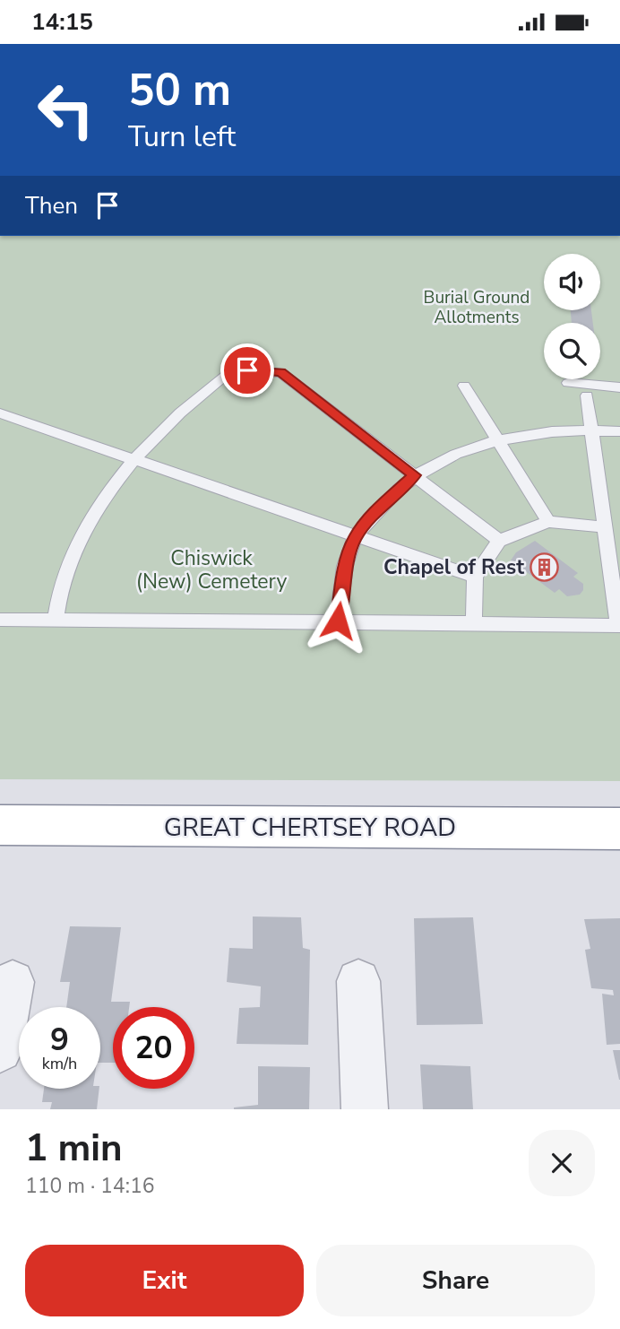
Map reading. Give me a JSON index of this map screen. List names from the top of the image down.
{
  "streets": {
    "highway": ["GREAT CHERTSEY ROAD"]
  },
  "parks": ["Burial Ground Allotments", "Chiswick (New) Cemetery"],
  "places": {
    "building": ["Chapel of Rest"]
  },
  "page": {
    "status": "14:15",
    "turn": ["50 m", "Turn left"],
    "then": "Then",
    "speed": "9 km/h",
    "limit": "20",
    "heading": ["1 min", "110 m · 14:16"],
    "buttons": ["Exit", "Share"]
  }
}
